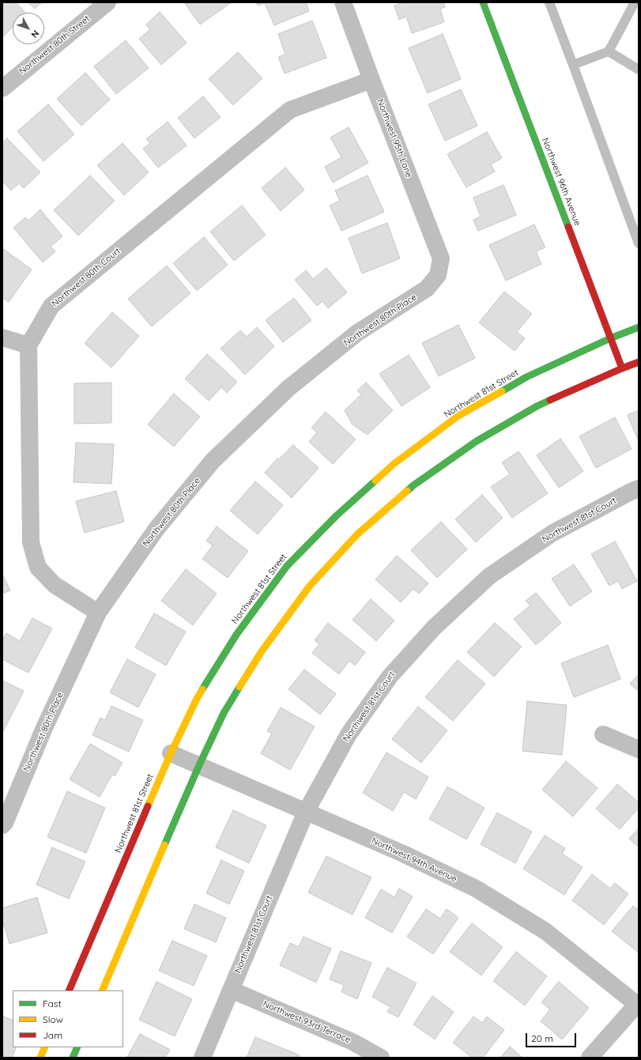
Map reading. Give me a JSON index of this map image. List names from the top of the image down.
{
  "streets": {
    "street": [
      "Northwest 80th Street",
      "Northwest 95th Lane",
      "Northwest 96th Avenue",
      "Northwest 80th Court",
      "Northwest 80th Place",
      "Northwest 81st Street",
      "Northwest 81st Court",
      "Northwest 94th Avenue",
      "Northwest 93rd Terrace"
    ]
  },
  "crossings": [
    ["Northwest 95th Lane", "Northwest 80th Court"],
    ["Northwest 95th Lane", "Northwest 80th Place"],
    ["Northwest 96th Avenue", "Northwest 81st Street"],
    ["Northwest 81st Street", "Northwest 94th Avenue"],
    ["Northwest 81st Court", "Northwest 94th Avenue"],
    ["Northwest 81st Court", "Northwest 93rd Terrace"]
  ],
  "legend": ["Fast", "Slow", "Jam"],
  "scale_bar": "20 m",
  "north": "bottom right"
}
